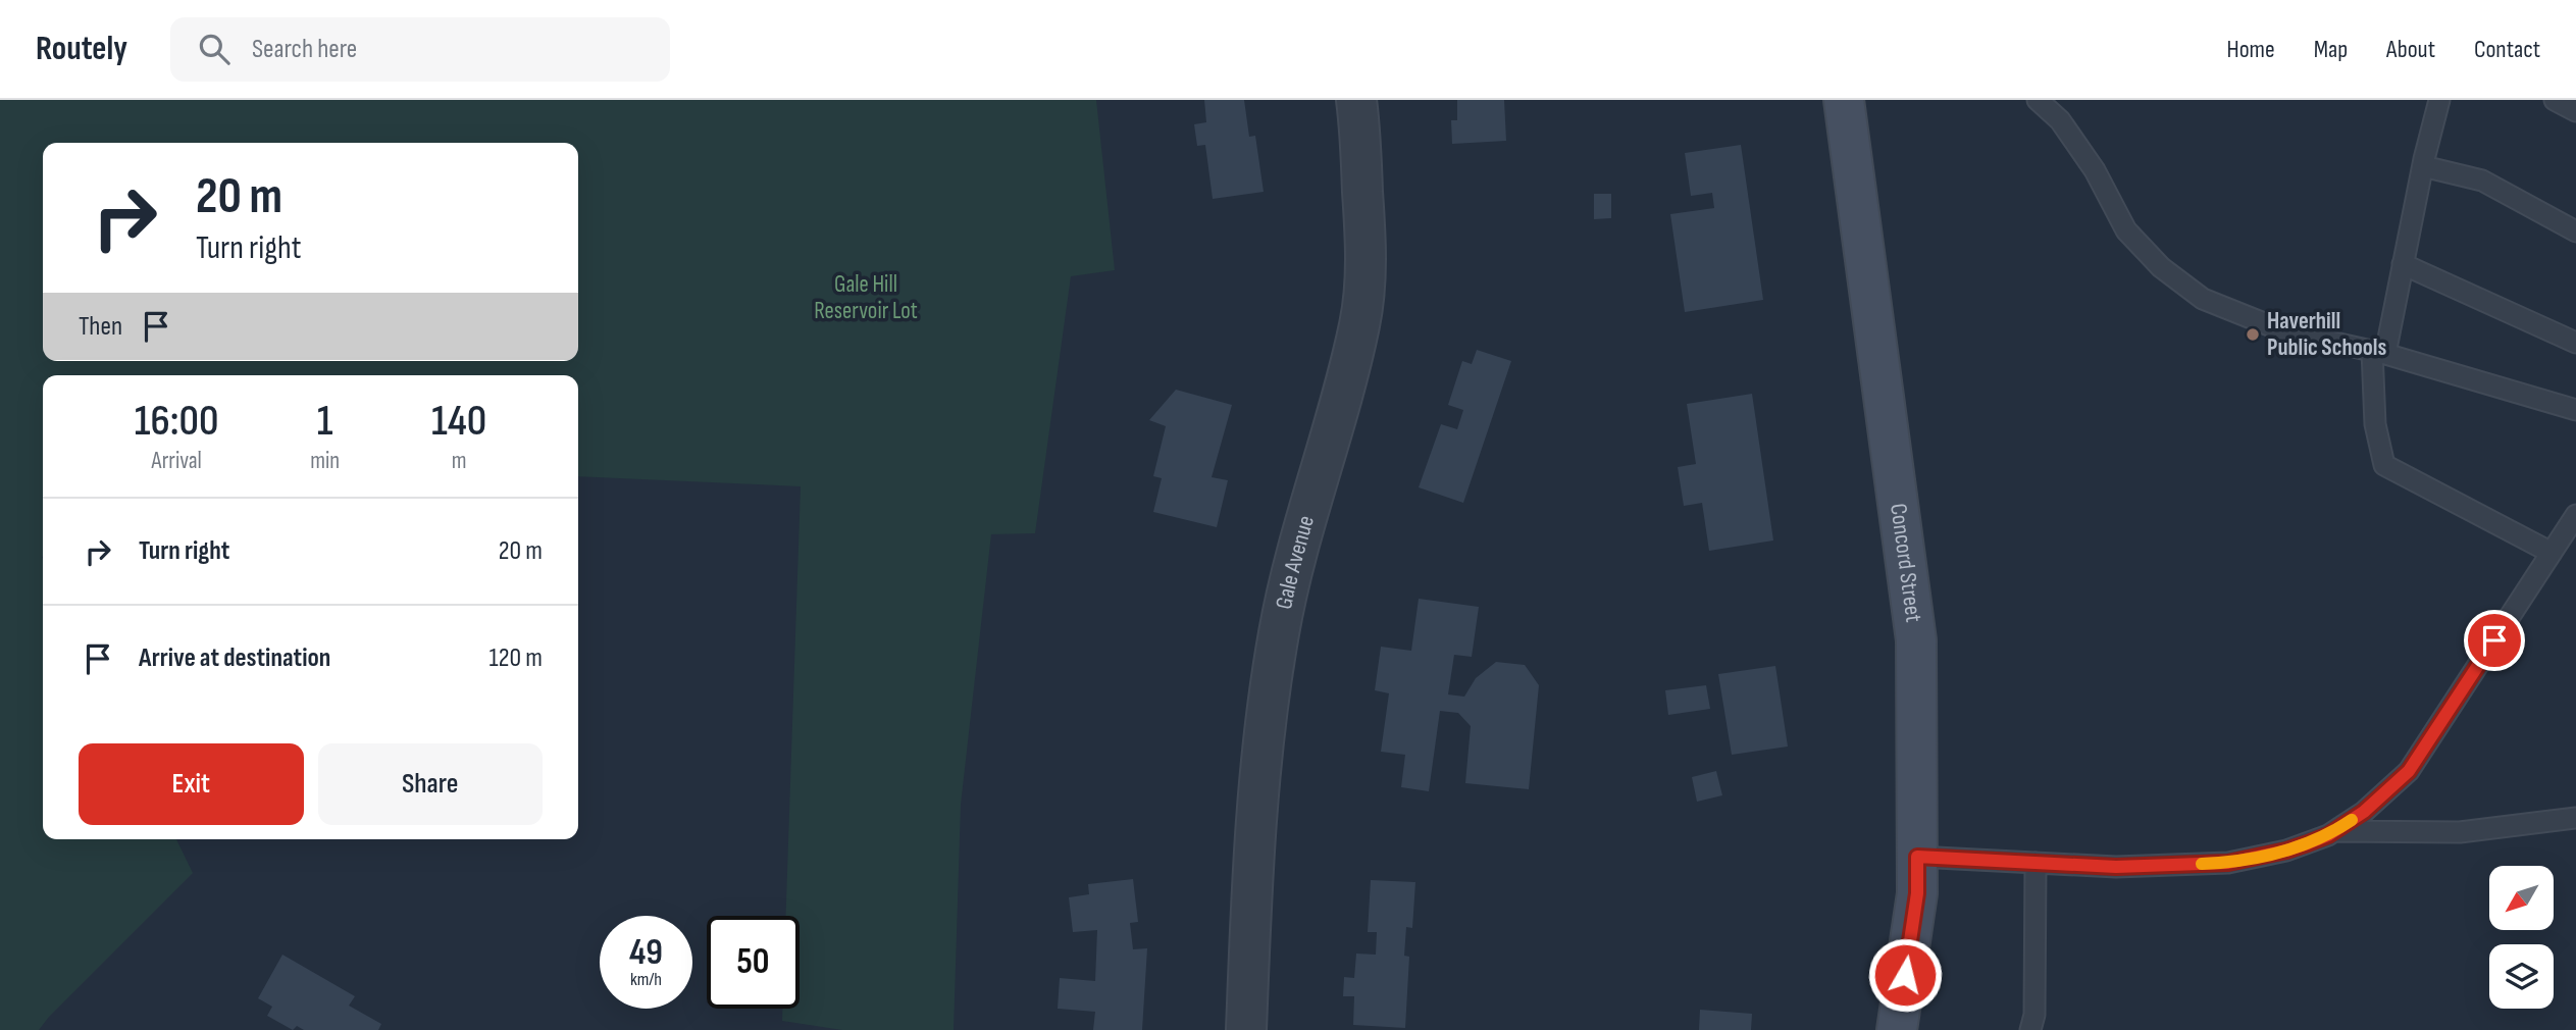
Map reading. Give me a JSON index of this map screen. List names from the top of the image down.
{
  "streets": {
    "main road": ["Concord Street"],
    "street": ["Gale Avenue"]
  },
  "parks": ["Gale Hill Reservoir Lot"],
  "places": ["Haverhill Public Schools"],
  "north": "bottom left",
  "page": {
    "header": "Routely",
    "search": "Search here",
    "nav": [
      "Home",
      "Map",
      "About",
      "Contact"
    ],
    "turn": ["20 m", "Turn right"],
    "then": "Then",
    "eta": [
      "16:00",
      "Arrival",
      "1",
      "min",
      "140",
      "m"
    ],
    "list": [
      {
        "name": "Turn right",
        "value": "20 m"
      },
      {
        "name": "Arrive at destination",
        "value": "120 m"
      }
    ],
    "buttons": ["Exit", "Share"],
    "speed": "49 km/h",
    "limit": "50"
  }
}
